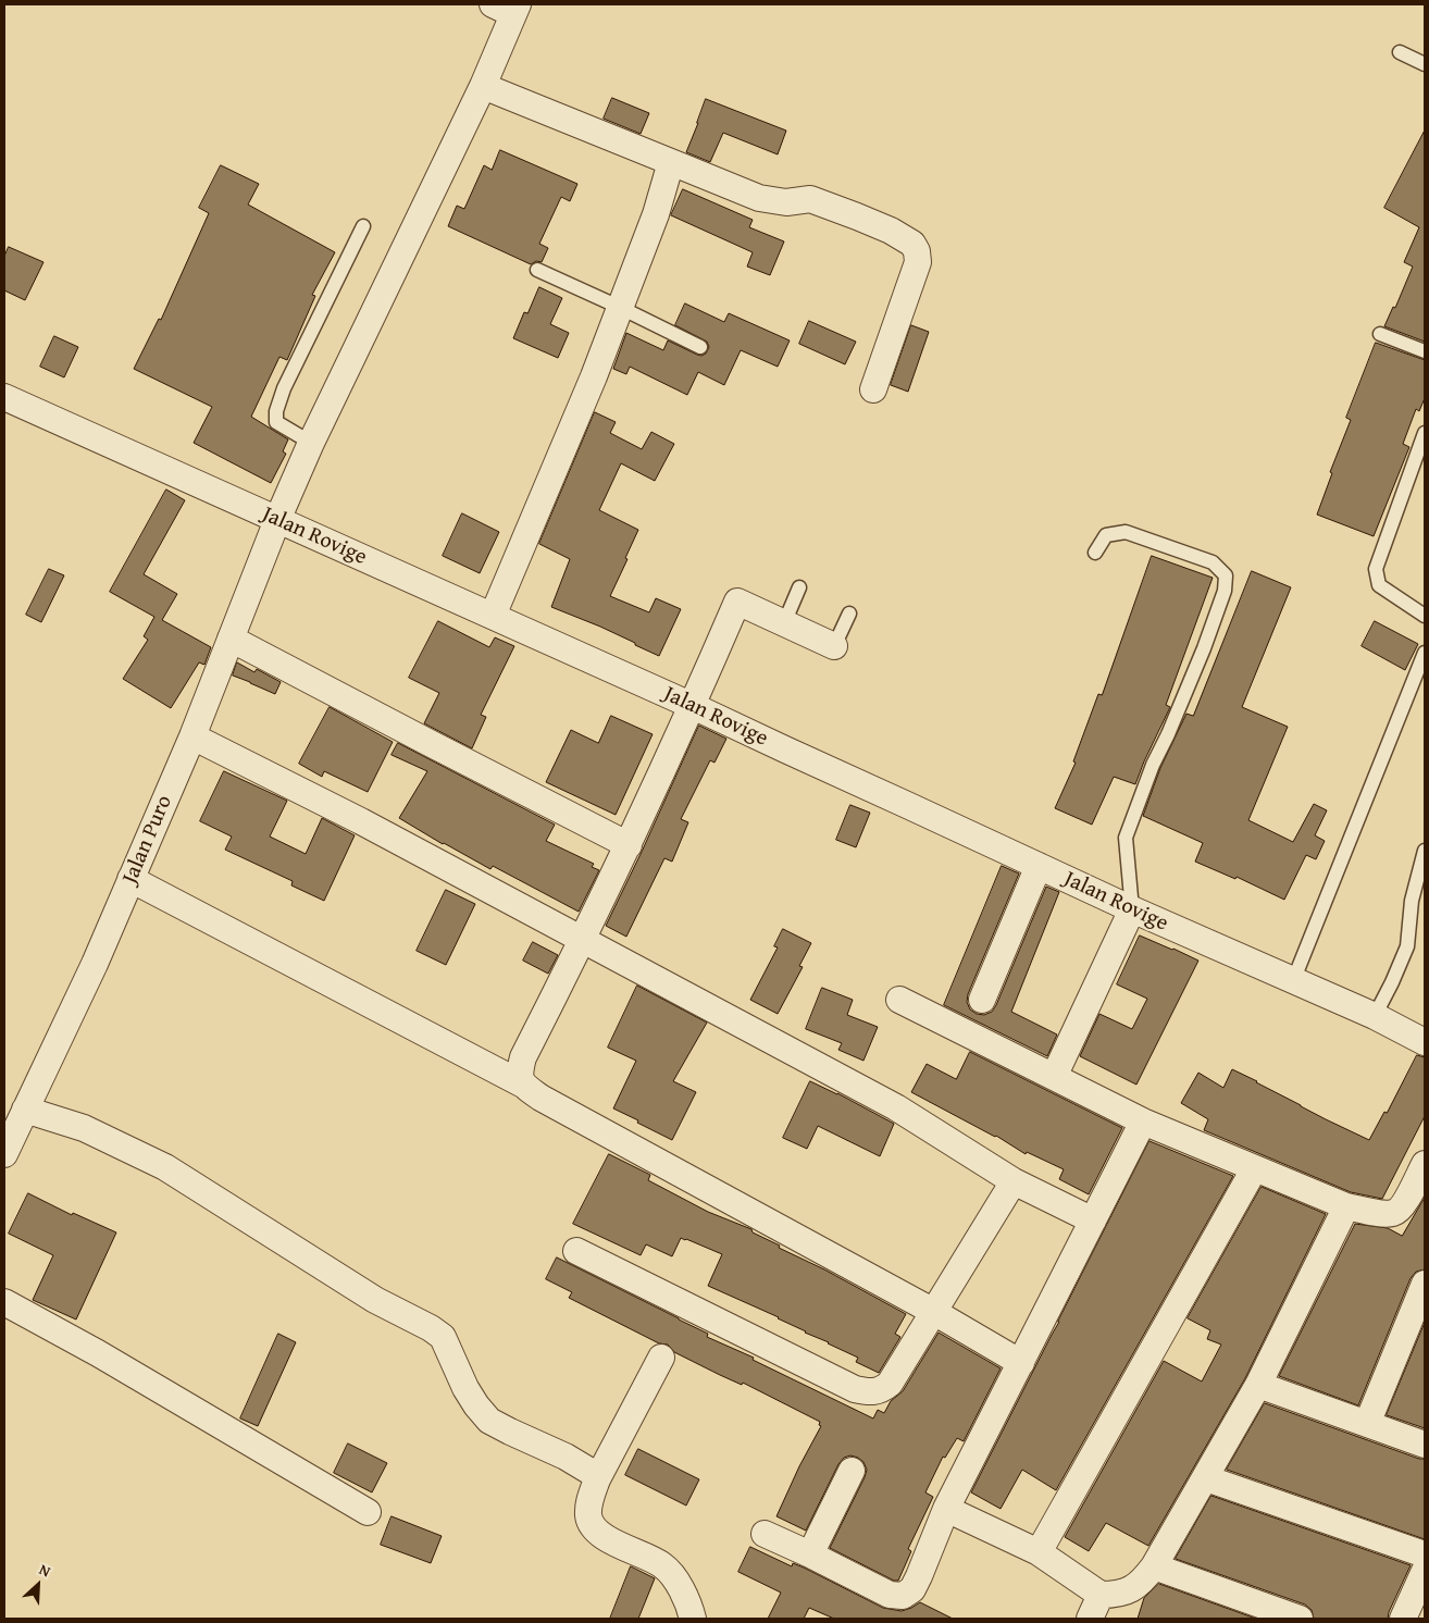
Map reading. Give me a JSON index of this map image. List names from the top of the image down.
{
  "streets": {
    "street": ["Jalan Rovige", "Jalan Puro"]
  },
  "crossings": [
    ["Jalan Rovige", "Jalan Puro"]
  ],
  "north": "top right"
}
